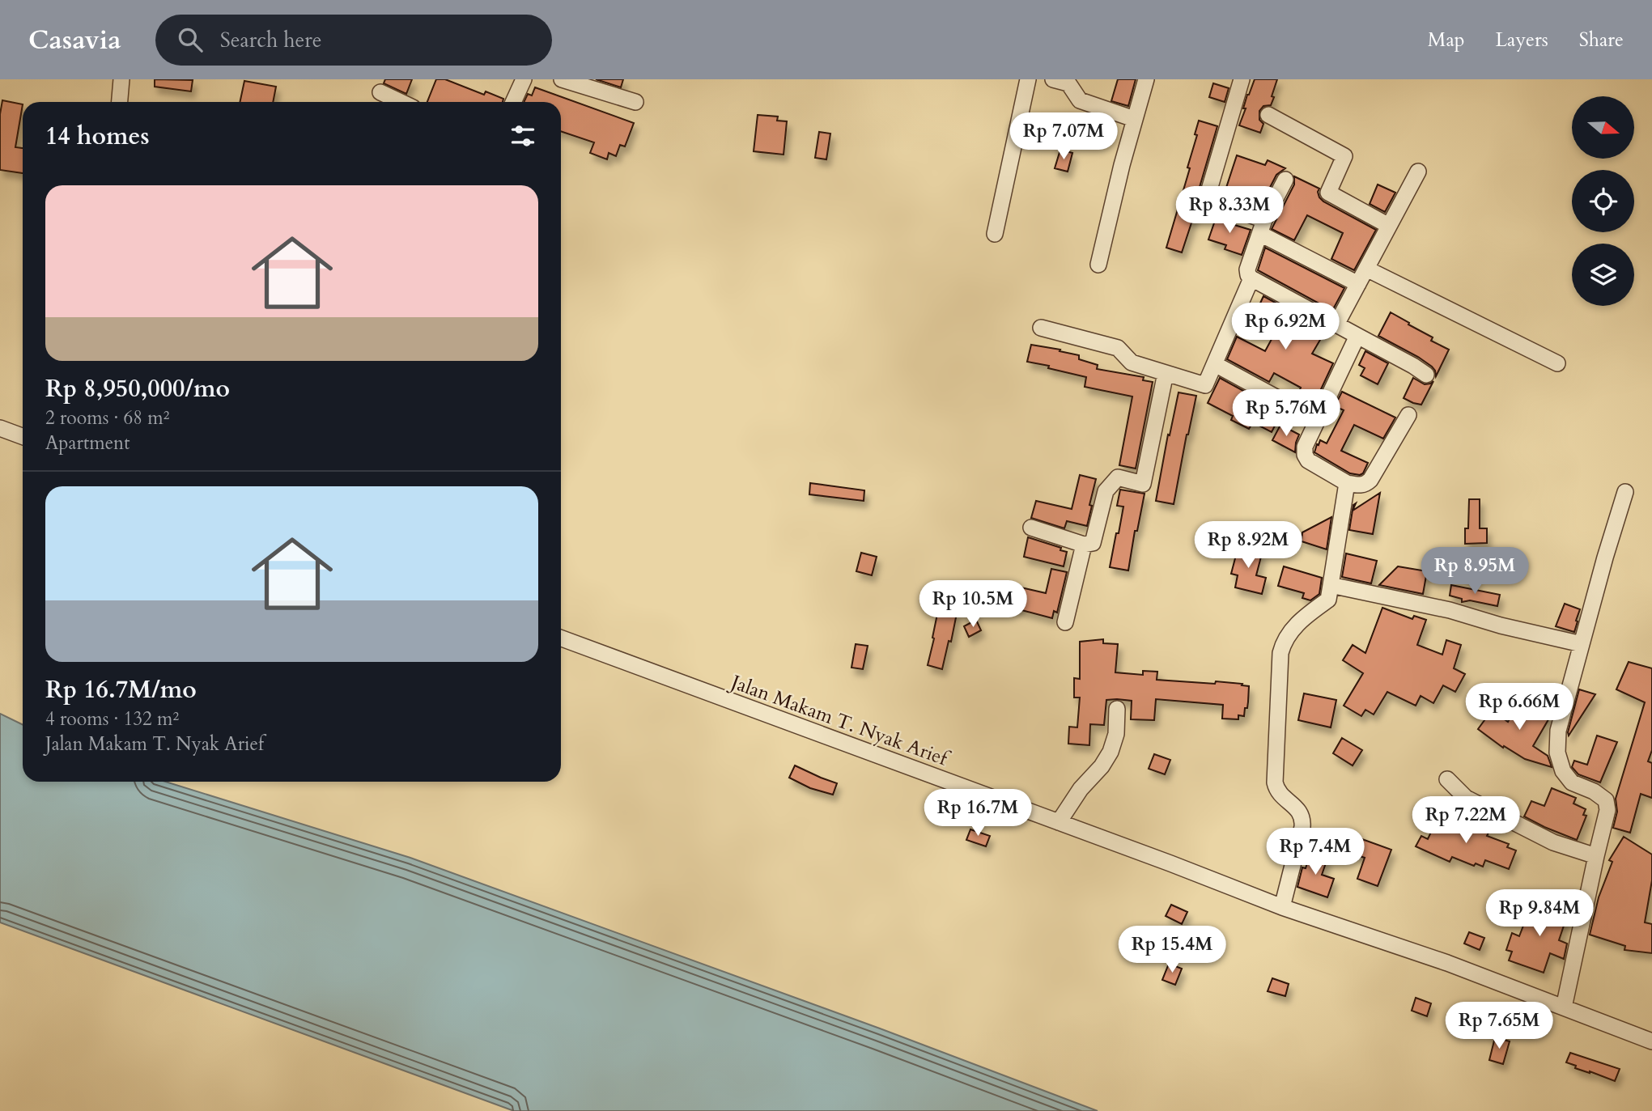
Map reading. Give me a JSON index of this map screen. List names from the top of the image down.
{
  "streets": {
    "street": ["Jalan Makam T. Nyak Arief"]
  },
  "north": "right",
  "page": {
    "header": "Casavia",
    "search": "Search here",
    "nav": ["Map", "Layers", "Share"],
    "heading": "14 homes",
    "price": [
      "Rp 7.07M",
      "Rp 8.33M",
      "Rp 6.92M",
      "Rp 5.76M",
      "Rp 8.92M",
      "Rp 8.95M",
      "Rp 10.5M",
      "Rp 6.66M",
      "Rp 16.7M",
      "Rp 7.22M",
      "Rp 7.4M",
      "Rp 9.84M",
      "Rp 15.4M",
      "Rp 7.65M"
    ],
    "list": [
      {
        "name": "Rp 8,950,000/mo",
        "note": "2 rooms · 68 m² · Apartment"
      },
      {
        "name": "Rp 16.7M/mo",
        "note": "4 rooms · 132 m² · Jalan Makam T. Nyak Arief"
      }
    ]
  }
}
